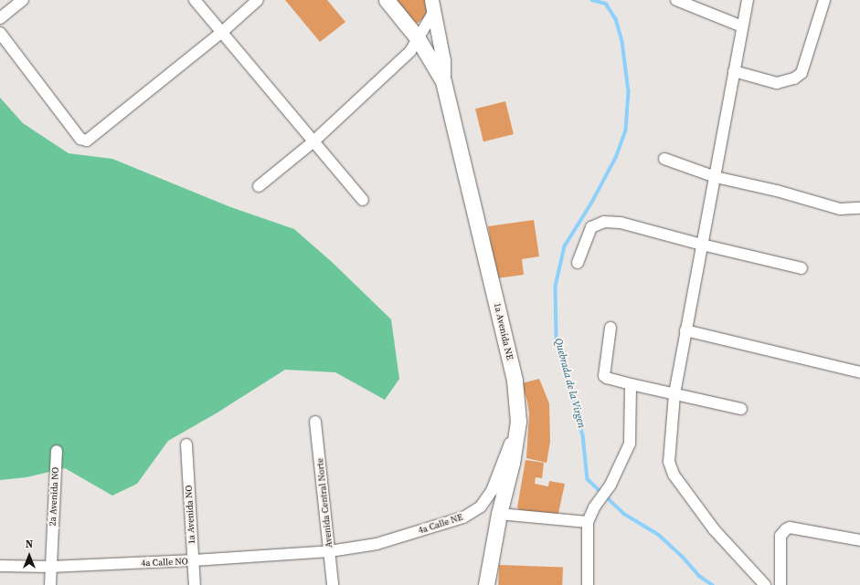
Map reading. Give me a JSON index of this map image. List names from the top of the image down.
{
  "streets": {
    "main road": ["1a Avenida NE"],
    "street": [
      "2a Avenida NO",
      "Avenida Central Norte",
      "1a Avenida NO",
      "4a Calle NE",
      "4a Calle NO"
    ]
  },
  "crossings": [
    ["1a Avenida NE", "4a Calle NE"],
    ["2a Avenida NO", "4a Calle NO"],
    ["Avenida Central Norte", "4a Calle NE"],
    ["Avenida Central Norte", "4a Calle NO"],
    ["1a Avenida NO", "4a Calle NO"],
    ["4a Calle NE", "4a Calle NO"]
  ],
  "water": ["Quebrada de la Virgen"],
  "north": "top"
}
